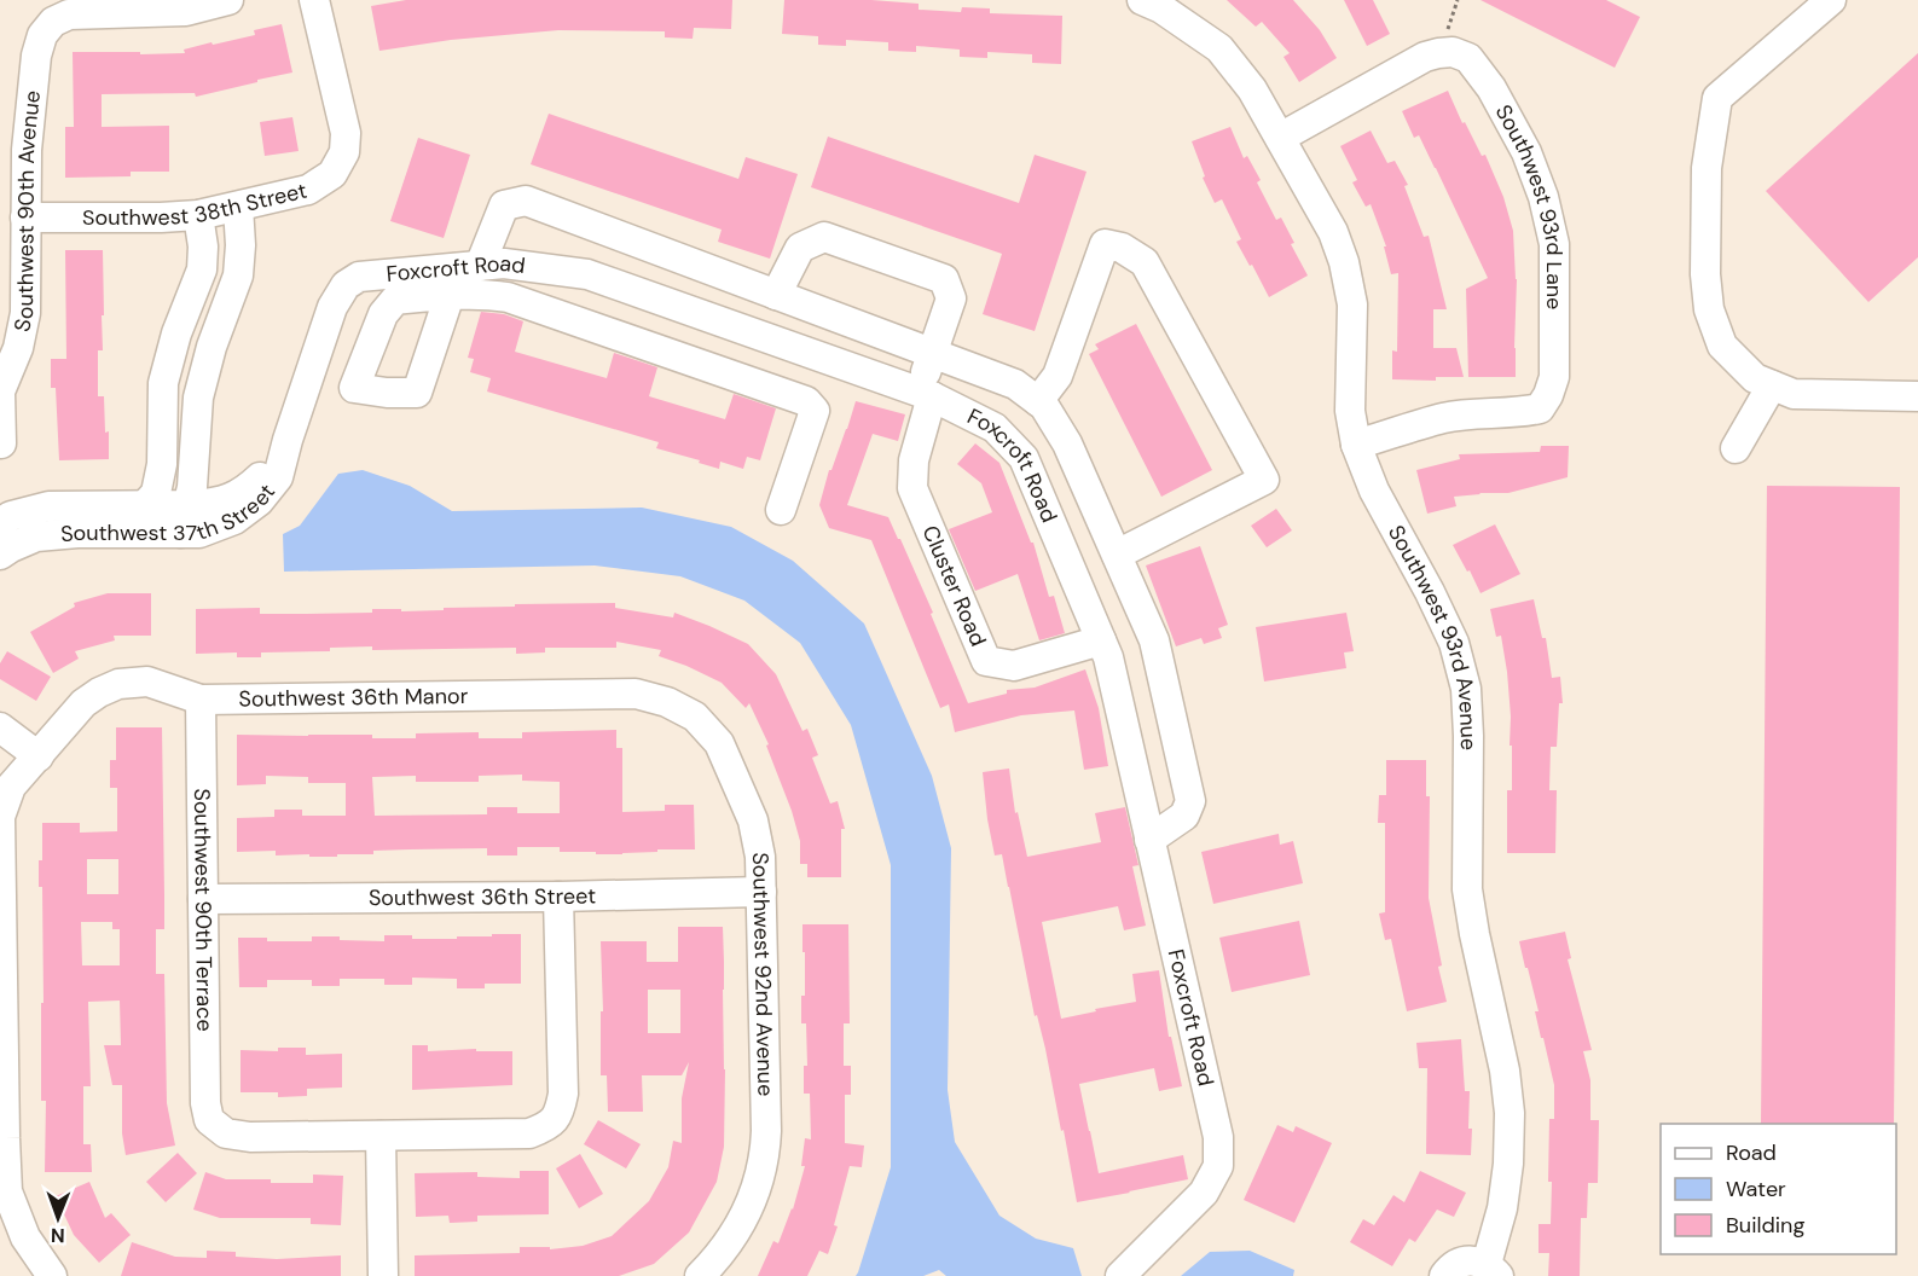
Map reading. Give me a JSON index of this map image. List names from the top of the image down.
{
  "streets": {
    "street": [
      "Southwest 38th Street",
      "Southwest 90th Avenue",
      "Southwest 93rd Lane",
      "Foxcroft Road",
      "Southwest 37th Street",
      "Cluster Road",
      "Southwest 93rd Avenue",
      "Southwest 36th Manor",
      "Southwest 36th Street",
      "Southwest 90th Terrace",
      "Southwest 92nd Avenue"
    ]
  },
  "crossings": [
    ["Southwest 38th Street", "Southwest 90th Avenue"],
    ["Southwest 93rd Lane", "Southwest 93rd Avenue"],
    ["Foxcroft Road", "Southwest 37th Street"],
    ["Foxcroft Road", "Cluster Road"],
    ["Southwest 36th Manor", "Southwest 90th Terrace"],
    ["Southwest 36th Manor", "Southwest 92nd Avenue"],
    ["Southwest 36th Street", "Southwest 90th Terrace"],
    ["Southwest 36th Street", "Southwest 92nd Avenue"]
  ],
  "legend": ["Road", "Water", "Building"],
  "north": "bottom"
}
